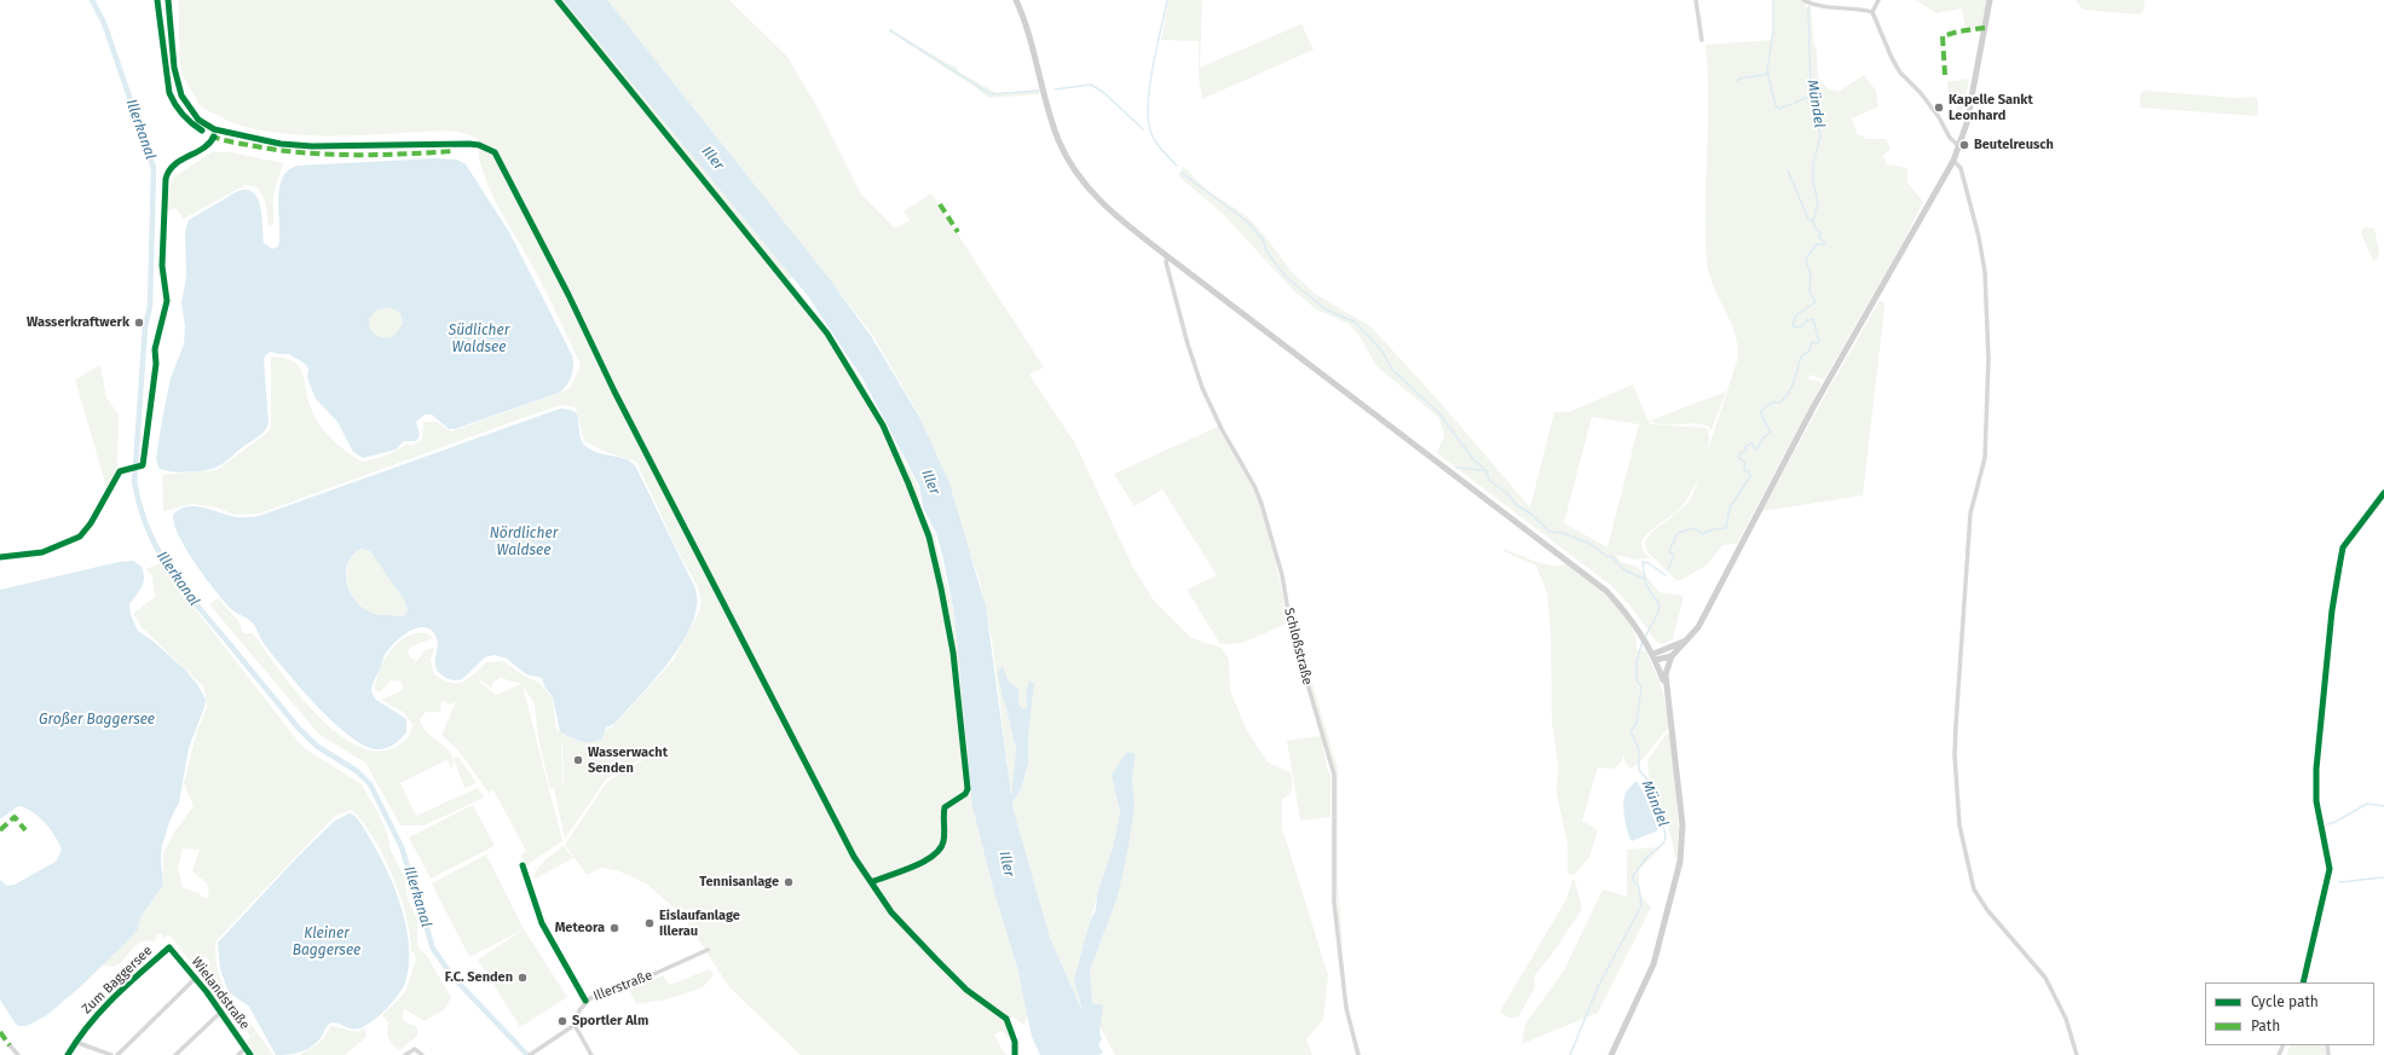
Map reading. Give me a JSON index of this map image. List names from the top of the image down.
{
  "streets": {
    "street": [
      "Schloßstraße",
      "Zum Baggersee",
      "Illerstraße",
      "Wielandstraße"
    ]
  },
  "crossings": [
    ["Zum Baggersee", "Wielandstraße"]
  ],
  "water": [
    "Mündel",
    "Illerkanal",
    "Iller",
    "Südlicher Waldsee",
    "Nördlicher Waldsee",
    "Großer Baggersee",
    "Kleiner Baggersee"
  ],
  "places": [
    "Kapelle Sankt Leonhard",
    "Beutelreusch",
    "Wasserkraftwerk",
    "Wasserwacht Senden",
    "Tennisanlage",
    "Eislaufanlage Illerau",
    "Meteora",
    "F.C. Senden",
    "Sportler Alm"
  ],
  "legend": ["Cycle path", "Path"]
}
